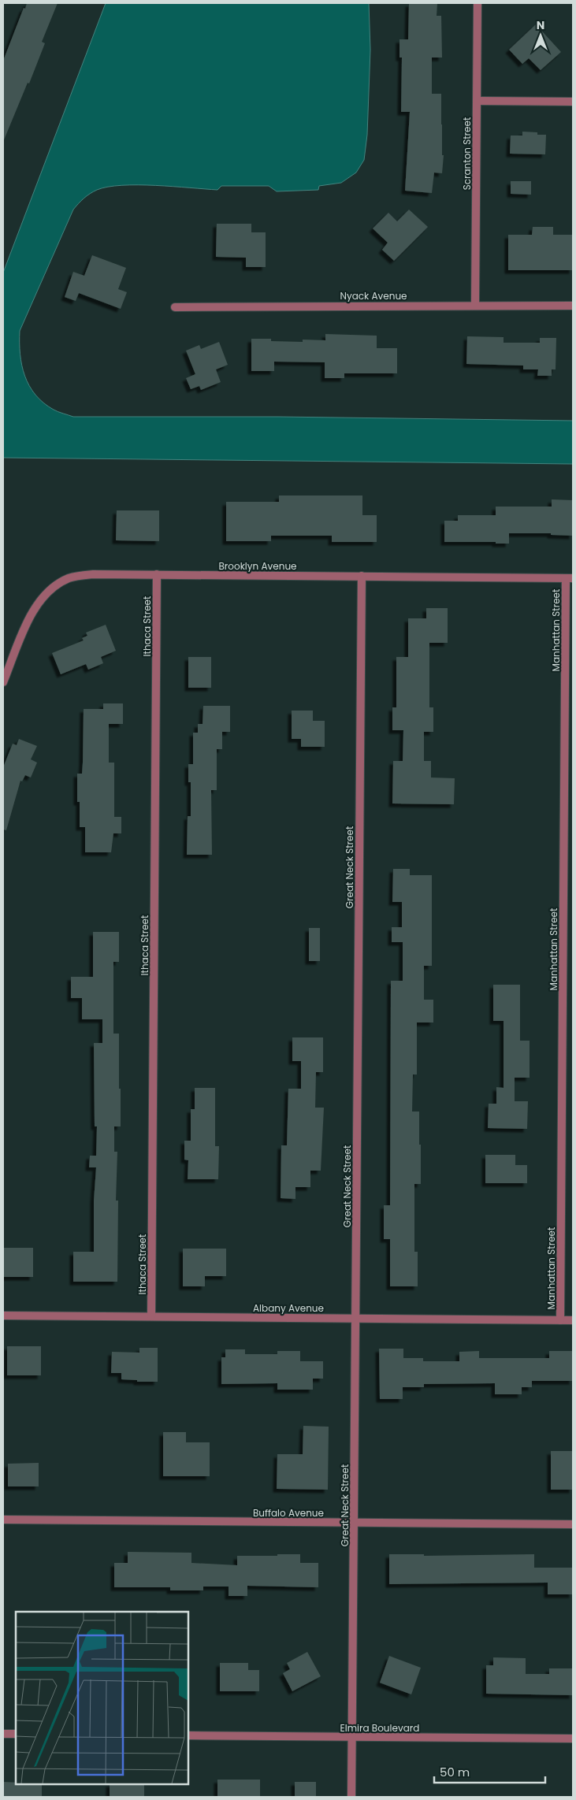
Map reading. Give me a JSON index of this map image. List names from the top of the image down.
{
  "streets": {
    "street": [
      "Scranton Street",
      "Nyack Avenue",
      "Brooklyn Avenue",
      "Ithaca Street",
      "Manhattan Street",
      "Great Neck Street",
      "Albany Avenue",
      "Buffalo Avenue",
      "Elmira Boulevard"
    ]
  },
  "crossings": [
    ["Scranton Street", "Nyack Avenue"],
    ["Brooklyn Avenue", "Ithaca Street"],
    ["Brooklyn Avenue", "Manhattan Street"],
    ["Brooklyn Avenue", "Great Neck Street"],
    ["Ithaca Street", "Albany Avenue"],
    ["Manhattan Street", "Albany Avenue"],
    ["Great Neck Street", "Albany Avenue"],
    ["Great Neck Street", "Buffalo Avenue"],
    ["Great Neck Street", "Elmira Boulevard"]
  ],
  "scale_bar": "50 m",
  "north": "top"
}
